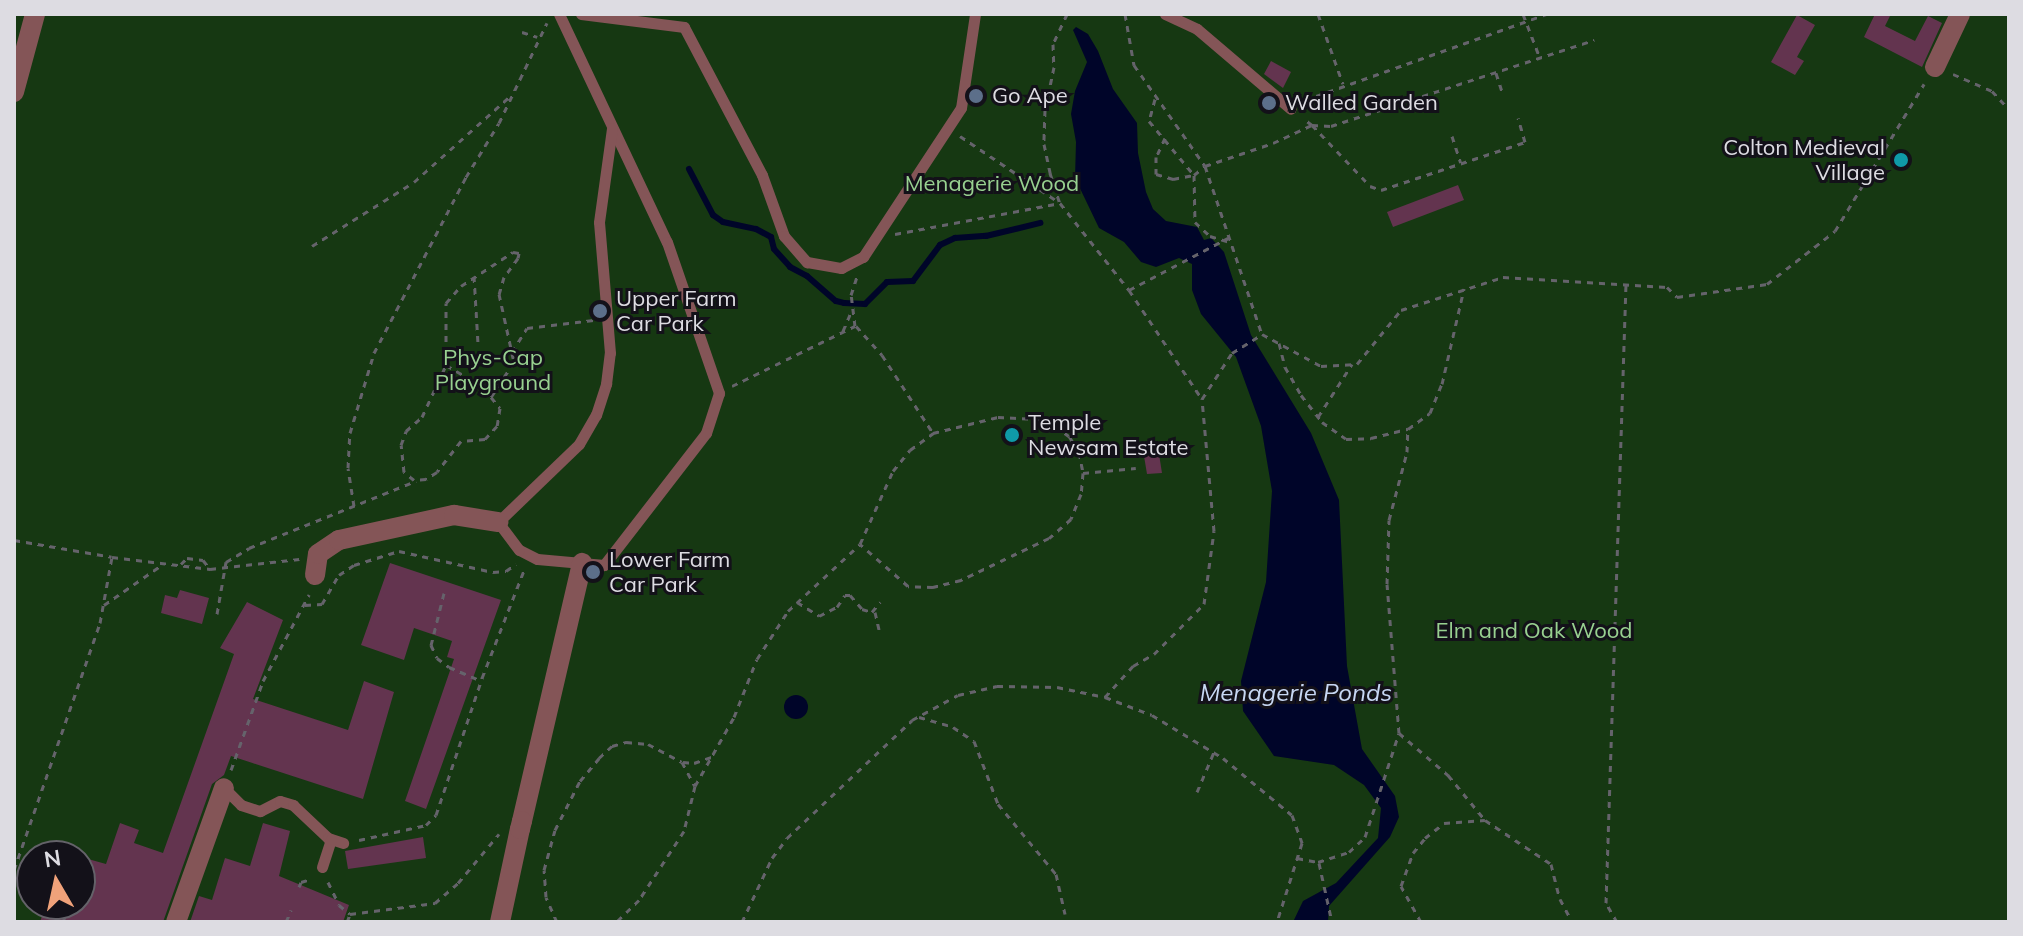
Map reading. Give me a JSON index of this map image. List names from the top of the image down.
{
  "water": ["Menagerie Ponds"],
  "parks": ["Menagerie Wood", "Phys-Cap Playground", "Elm and Oak Wood"],
  "places": [
    "Go Ape",
    "Walled Garden",
    "Colton Medieval Village",
    "Upper Farm Car Park",
    "Temple Newsam Estate",
    "Lower Farm Car Park"
  ],
  "north": "top"
}
